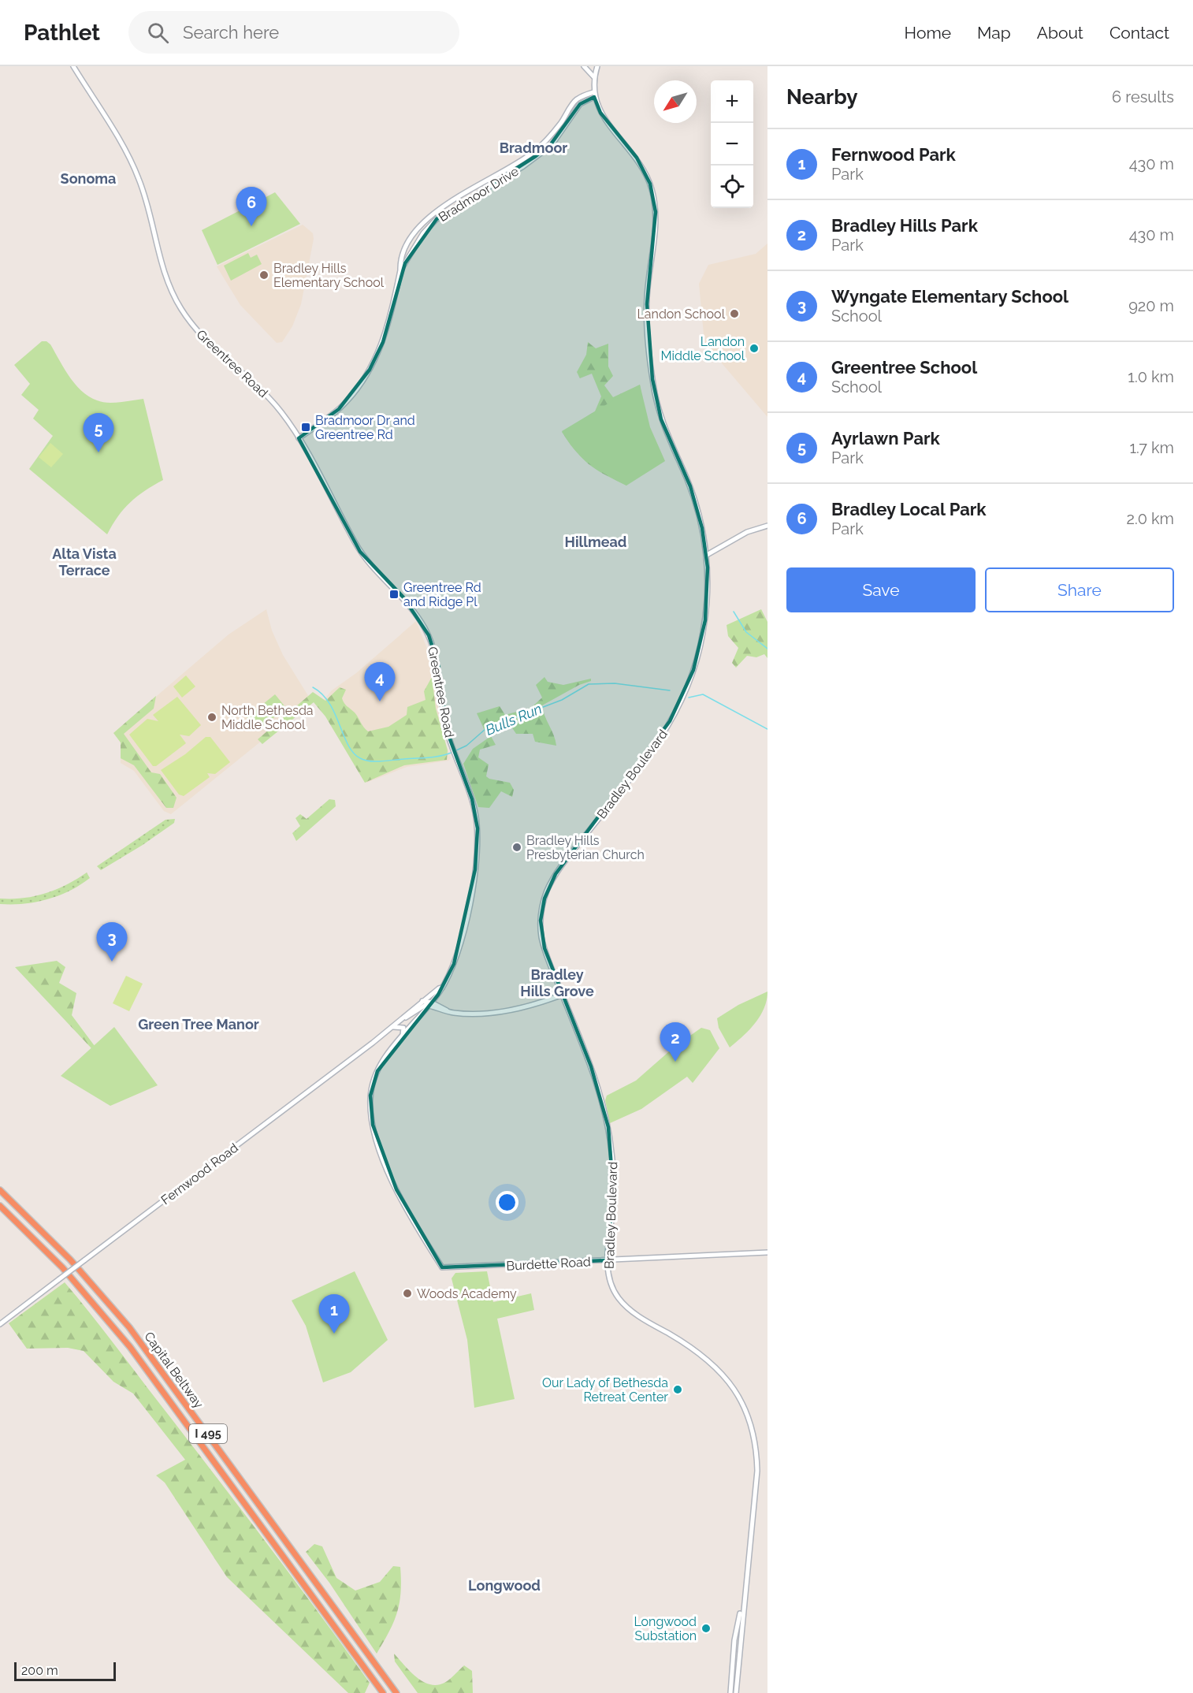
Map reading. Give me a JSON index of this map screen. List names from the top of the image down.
{
  "streets": {
    "highway": ["Capital Beltway", "I 495"],
    "main road": [
      "Bradmoor Drive",
      "Greentree Road",
      "Bradley Boulevard",
      "Fernwood Road",
      "Burdette Road"
    ]
  },
  "crossings": [
    ["Bradmoor Drive", "Greentree Road"],
    ["Greentree Road", "Fernwood Road"],
    ["Greentree Road", "Burdette Road"],
    ["Bradley Boulevard", "Burdette Road"]
  ],
  "districts": [
    "Bradmoor",
    "Sonoma",
    "Hillmead",
    "Alta Vista Terrace",
    "Bradley Hills Grove",
    "Green Tree Manor",
    "Longwood"
  ],
  "water": ["Bulls Run"],
  "places": {
    "other": [
      "Bradley Hills Elementary School",
      "Landon School",
      "Landon Middle School",
      "North Bethesda Middle School",
      "Bradley Hills Presbyterian Church",
      "Woods Academy",
      "Our Lady of Bethesda Retreat Center",
      "Longwood Substation"
    ],
    "transit": ["Bradmoor Dr and Greentree Rd", "Greentree Rd and Ridge Pl"]
  },
  "scale_bar": "200 m",
  "north": "bottom left",
  "page": {
    "header": "Pathlet",
    "search": "Search here",
    "nav": [
      "Home",
      "Map",
      "About",
      "Contact"
    ],
    "heading": ["Nearby", "6 results"],
    "map_buttons": ["+", "−"],
    "list": [
      {
        "mark": "1",
        "name": "Fernwood Park",
        "note": "Park",
        "value": "430 m"
      },
      {
        "mark": "2",
        "name": "Bradley Hills Park",
        "note": "Park",
        "value": "430 m"
      },
      {
        "mark": "3",
        "name": "Wyngate Elementary School",
        "note": "School",
        "value": "920 m"
      },
      {
        "mark": "4",
        "name": "Greentree School",
        "note": "School",
        "value": "1.0 km"
      },
      {
        "mark": "5",
        "name": "Ayrlawn Park",
        "note": "Park",
        "value": "1.7 km"
      },
      {
        "mark": "6",
        "name": "Bradley Local Park",
        "note": "Park",
        "value": "2.0 km"
      }
    ],
    "pins": [
      "6",
      "5",
      "4",
      "3",
      "2",
      "1"
    ],
    "buttons": ["Save", "Share"],
    "scale": "200 m"
  }
}
